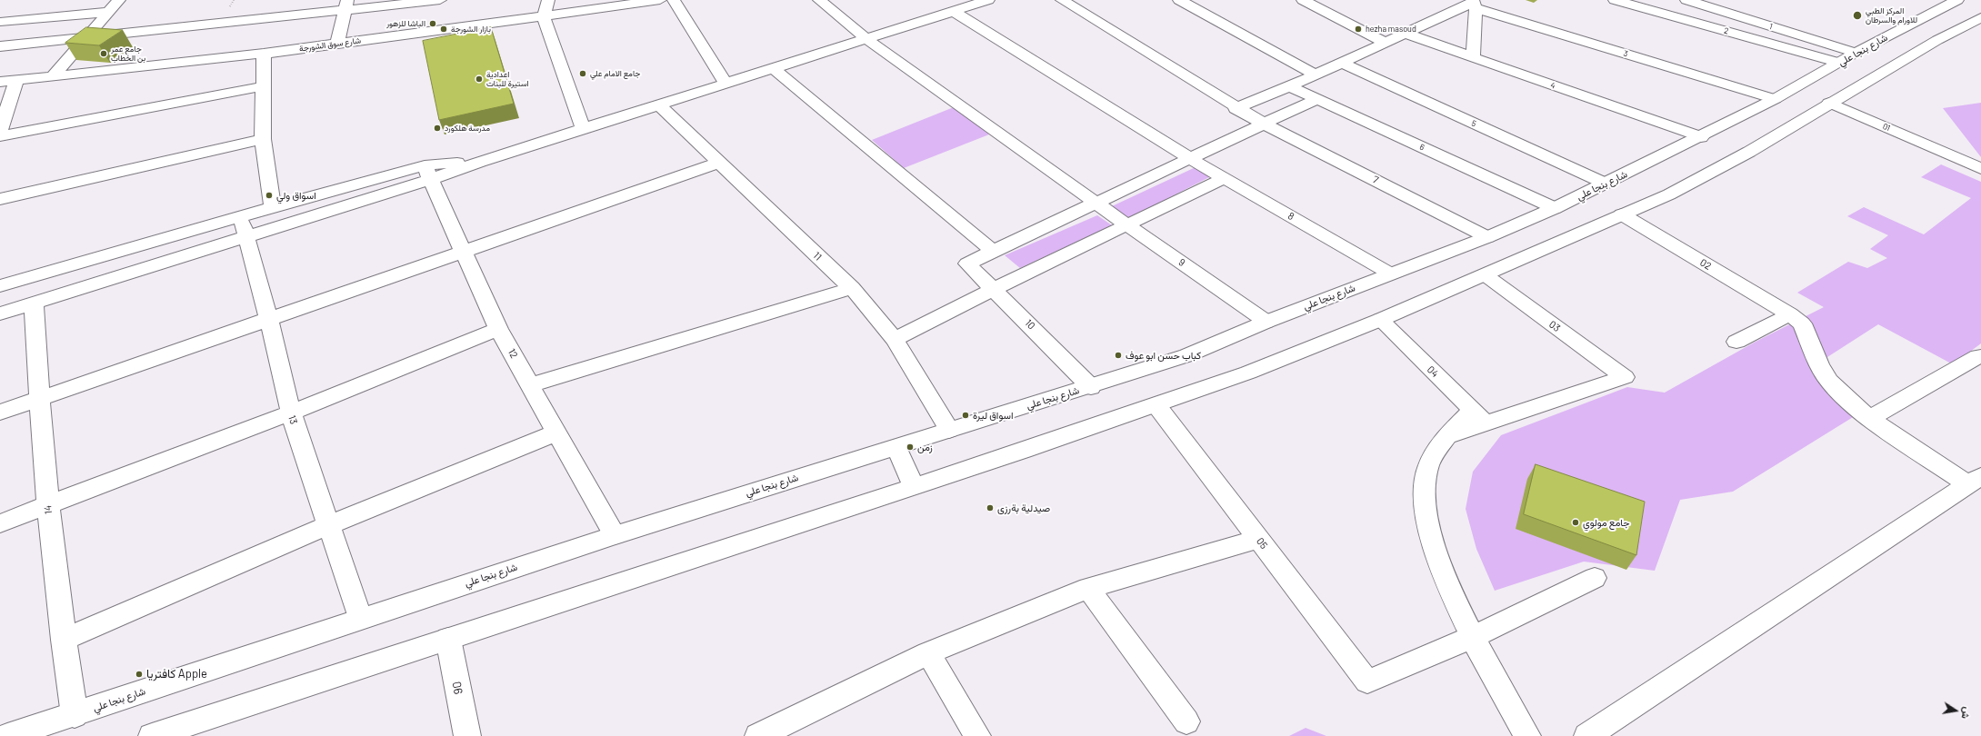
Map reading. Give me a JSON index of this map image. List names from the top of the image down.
{
  "streets": {
    "street": [
      "1",
      "2",
      "شارع سوق الشورجة",
      "شارع بنجا علي",
      "3",
      "4",
      "5",
      "01",
      "6",
      "7",
      "8",
      "11",
      "9",
      "02",
      "10",
      "03",
      "12",
      "04",
      "13",
      "14",
      "05",
      "06"
    ]
  },
  "crossings": [
    ["1", "2"],
    ["1", "شارع بنجا علي"],
    ["2", "شارع بنجا علي"],
    ["شارع بنجا علي", "3"],
    ["شارع بنجا علي", "4"],
    ["شارع بنجا علي", "5"],
    ["شارع بنجا علي", "6"],
    ["شارع بنجا علي", "7"],
    ["شارع بنجا علي", "8"],
    ["شارع بنجا علي", "11"],
    ["شارع بنجا علي", "9"],
    ["شارع بنجا علي", "10"],
    ["شارع بنجا علي", "12"],
    ["شارع بنجا علي", "13"],
    ["شارع بنجا علي", "14"],
    ["03", "04"]
  ],
  "places": [
    "المركز الطبي للاورام والسرطان",
    "الباشا للزهور",
    "بازار الشورجة",
    "hezha masoud",
    "جامع عمر بن الخطاب",
    "جامع الامام علي",
    "اعدادية استيرة للبنات",
    "مدرسة هلكورد",
    "اسواق ولي",
    "كباب حسن ابو عوف",
    "اسواق ليرة",
    "زمن",
    "صيدلية بةرزى",
    "جامع مولوي",
    "كافتريا Apple"
  ],
  "north": "right"
}
